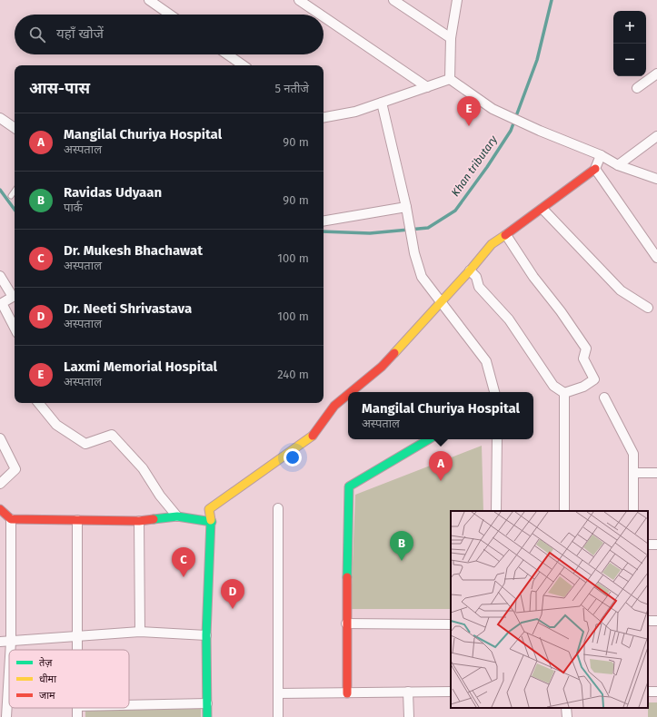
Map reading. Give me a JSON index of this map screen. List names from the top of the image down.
{
  "water": ["Khan tributary"],
  "legend": ["तेज़", "धीमा", "जाम"],
  "page": {
    "map_buttons": ["+", "−"],
    "search": "यहाँ खोजें",
    "heading": ["आस-पास", "5 नतीजे"],
    "pins": [
      "E",
      "A",
      "B",
      "C",
      "D"
    ],
    "list": [
      {
        "mark": "A",
        "name": "Mangilal Churiya Hospital",
        "note": "अस्पताल",
        "value": "90 m"
      },
      {
        "mark": "B",
        "name": "Ravidas Udyaan",
        "note": "पार्क",
        "value": "90 m"
      },
      {
        "mark": "C",
        "name": "Dr. Mukesh Bhachawat",
        "note": "अस्पताल",
        "value": "100 m"
      },
      {
        "mark": "D",
        "name": "Dr. Neeti Shrivastava",
        "note": "अस्पताल",
        "value": "100 m"
      },
      {
        "mark": "E",
        "name": "Laxmi Memorial Hospital",
        "note": "अस्पताल",
        "value": "240 m"
      }
    ],
    "popup": ["Mangilal Churiya Hospital", "अस्पताल"]
  }
}
